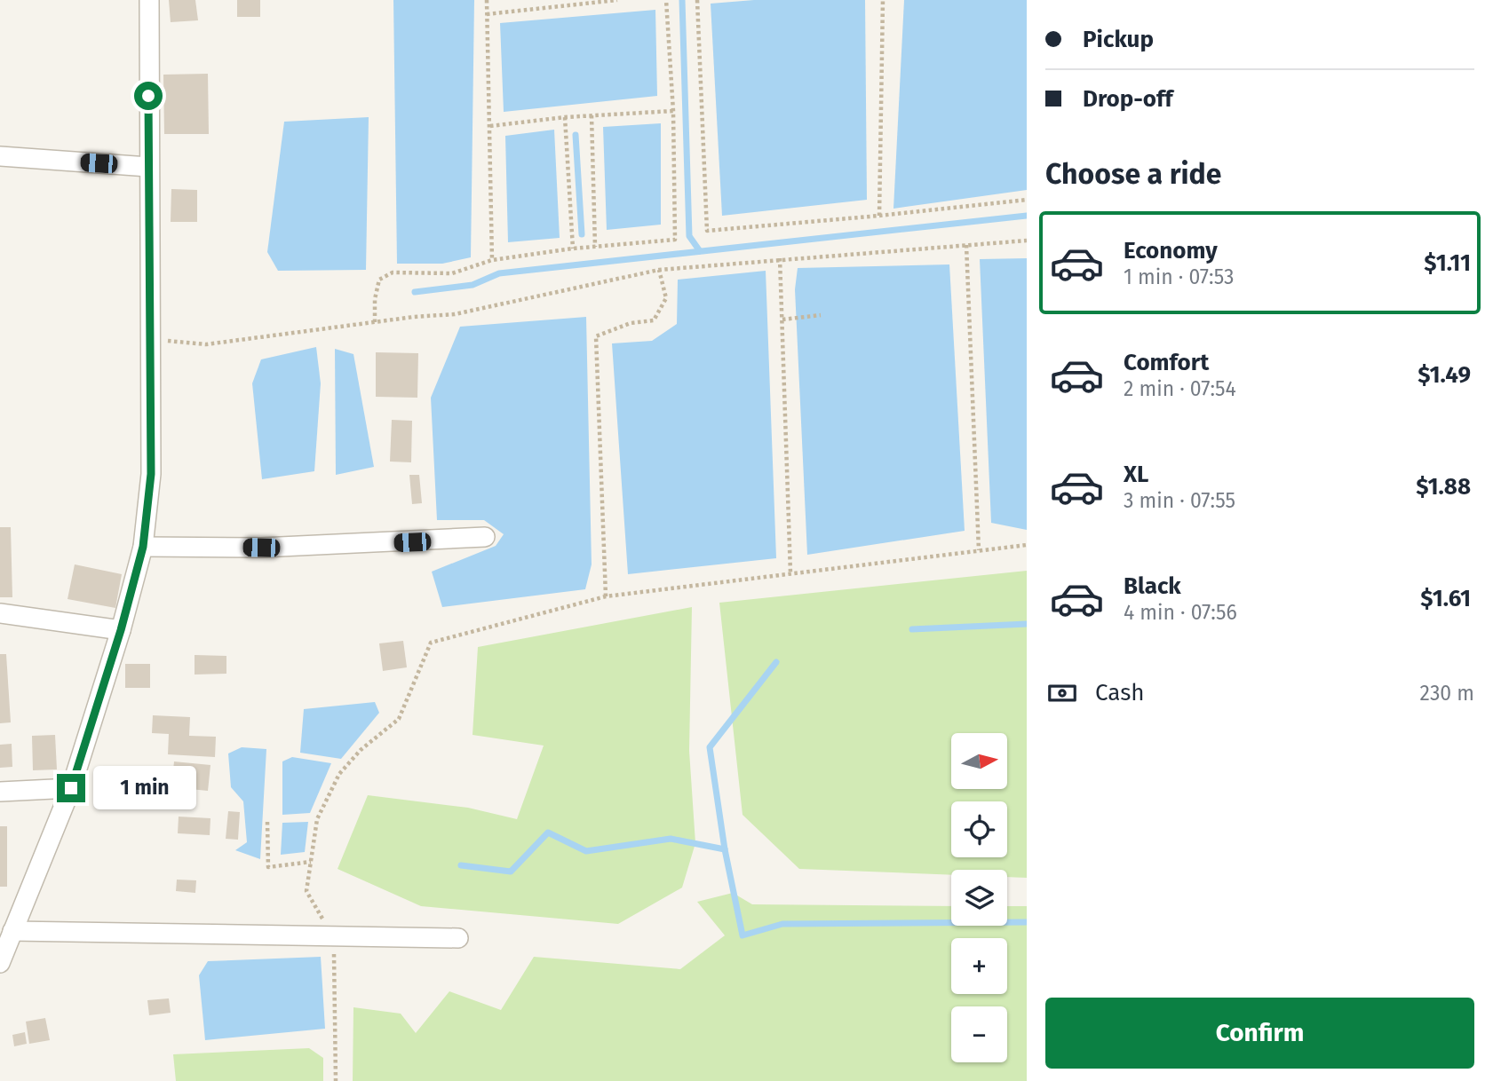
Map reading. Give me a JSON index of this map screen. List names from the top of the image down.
{
  "north": "right",
  "page": {
    "banner": ["Pickup", "Drop-off"],
    "heading": "Choose a ride",
    "list": [
      {
        "name": "Economy",
        "note": "1 min · 07:53",
        "value": "$1.11"
      },
      {
        "name": "Comfort",
        "note": "2 min · 07:54",
        "value": "$1.49"
      },
      {
        "name": "XL",
        "note": "3 min · 07:55",
        "value": "$1.88"
      },
      {
        "name": "Black",
        "note": "4 min · 07:56",
        "value": "$1.61"
      }
    ],
    "pay": ["Cash", "230 m"],
    "map_buttons": ["+", "−"],
    "bubble": "1 min",
    "buttons": "Confirm"
  }
}
